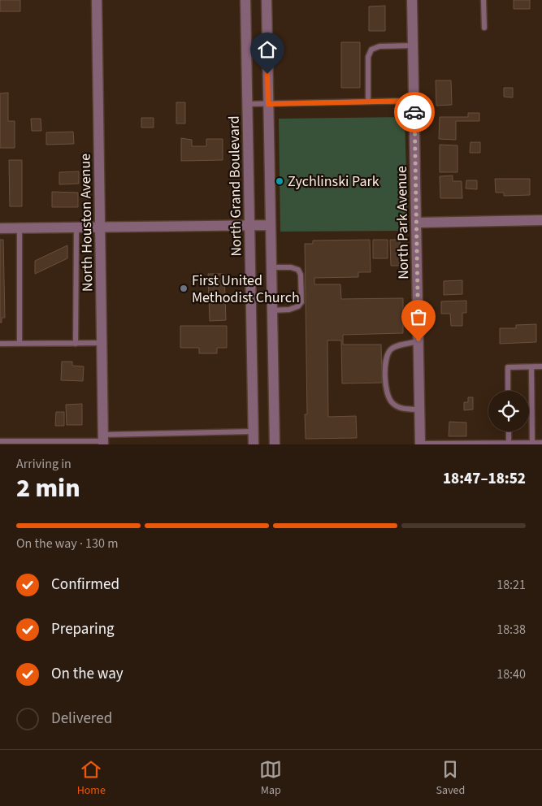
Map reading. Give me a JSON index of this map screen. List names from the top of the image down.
{
  "streets": {
    "street": ["North Grand Boulevard", "North Houston Avenue", "North Park Avenue"]
  },
  "places": ["Zychlinski Park", "First United Methodist Church"],
  "page": {
    "heading": ["2 min", "Arriving in", "18:47–18:52"],
    "bar": "On the way · 130 m",
    "list": [
      ["Confirmed", "18:21"],
      ["Preparing", "18:38"],
      ["On the way", "18:40"],
      "Delivered"
    ],
    "tabs": ["Home", "Map", "Saved"]
  }
}
